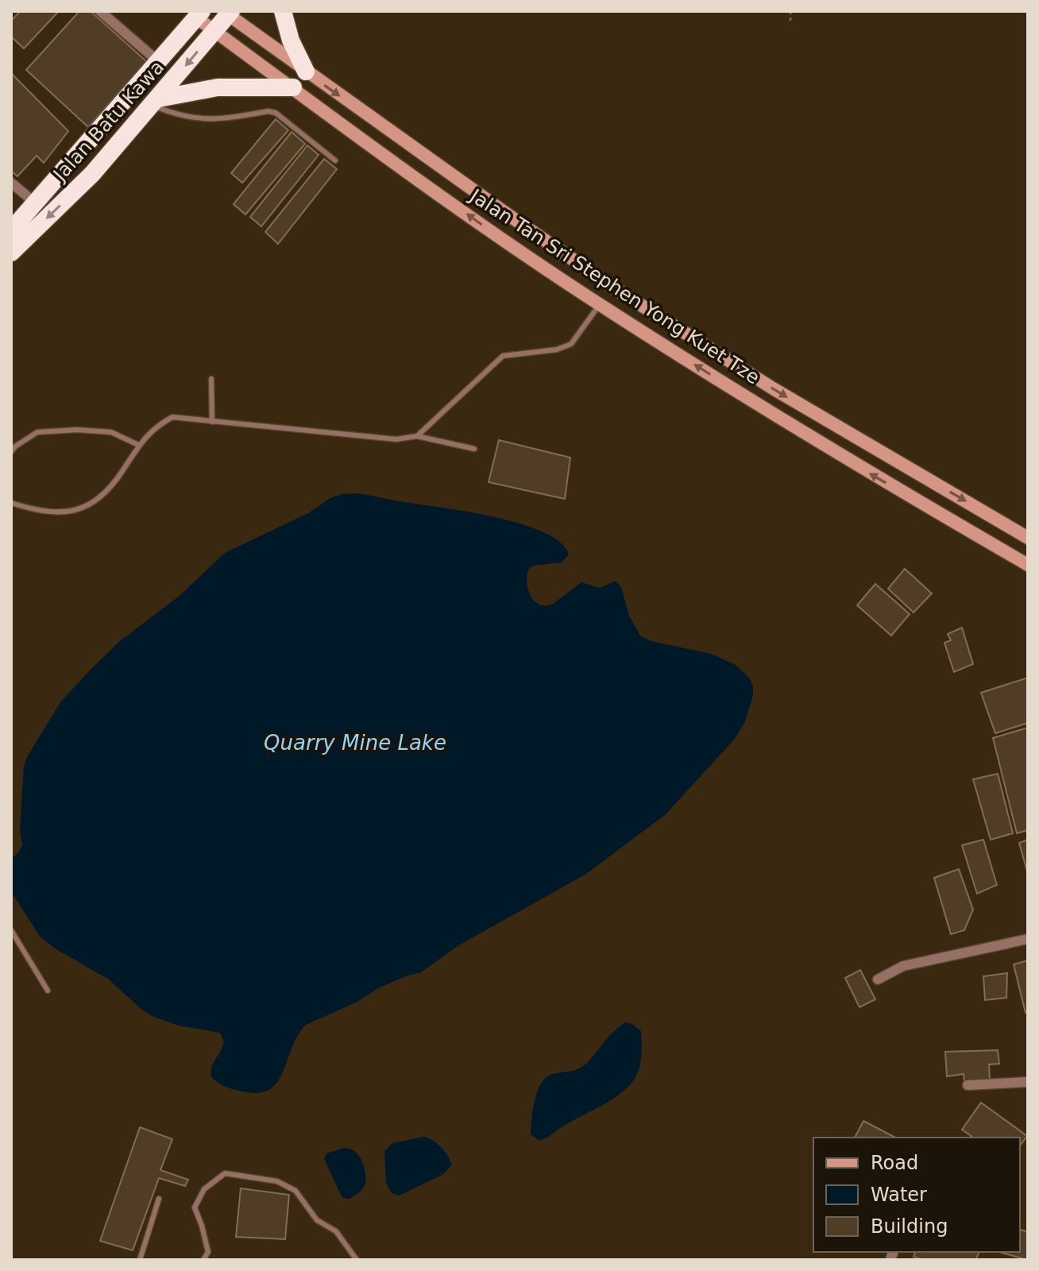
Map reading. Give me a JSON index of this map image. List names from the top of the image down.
{
  "streets": {
    "highway": ["Jalan Batu Kawa"],
    "main road": ["Jalan Tan Sri Stephen Yong Kuet Tze"]
  },
  "crossings": [
    ["Jalan Batu Kawa", "Jalan Tan Sri Stephen Yong Kuet Tze"]
  ],
  "water": ["Quarry Mine Lake"],
  "legend": ["Road", "Water", "Building"]
}
